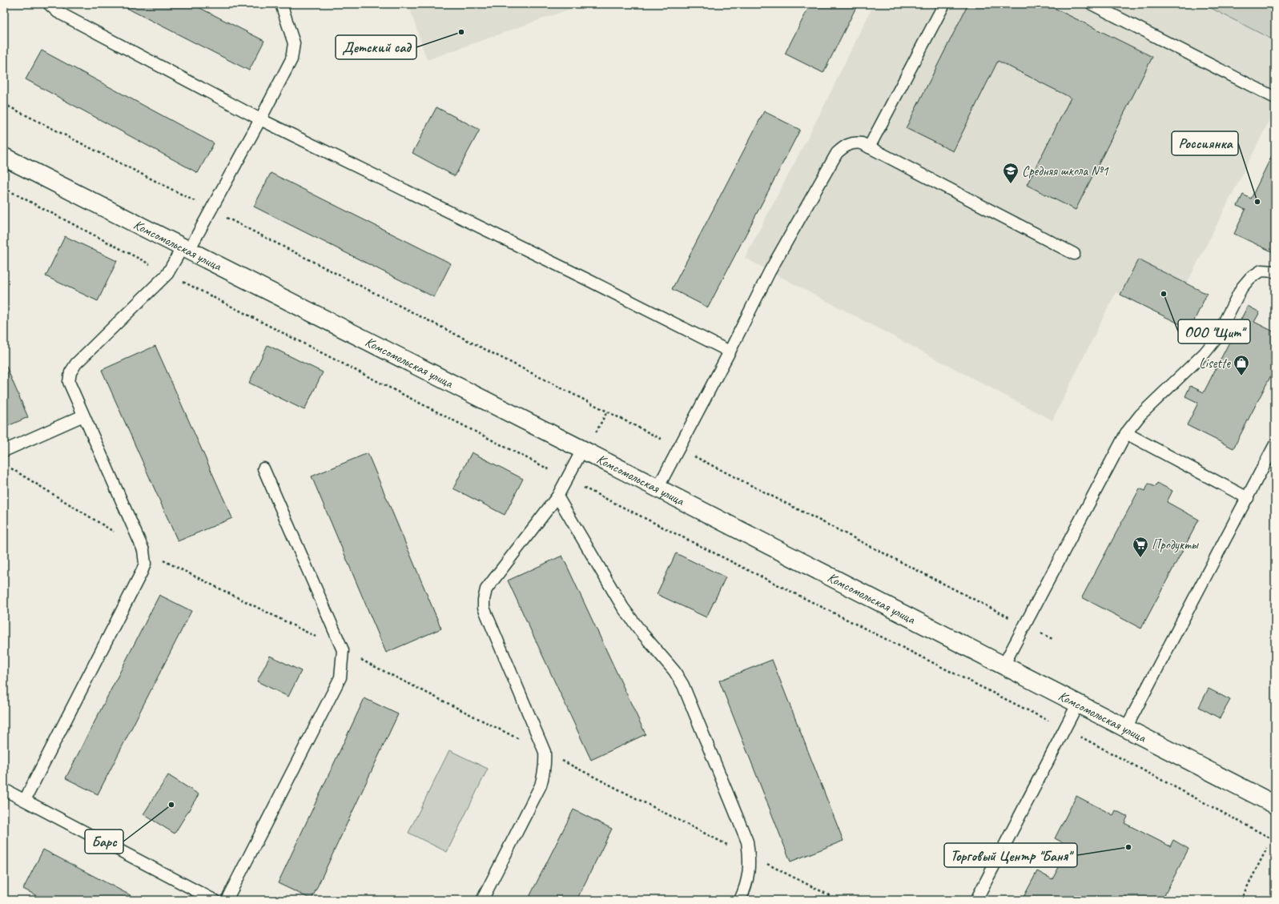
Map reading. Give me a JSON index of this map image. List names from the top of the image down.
{
  "streets": {
    "street": ["Комсомольская улица"]
  },
  "places": {
    "other": [
      "Детский сад",
      "Россиянка",
      "ООО \"Щит\"",
      "Барс",
      "Торговый Центр \"Баня\""
    ],
    "school or university": ["Средняя школа №1"],
    "shop": ["Lisette"],
    "supermarket": ["Продукты"]
  }
}
